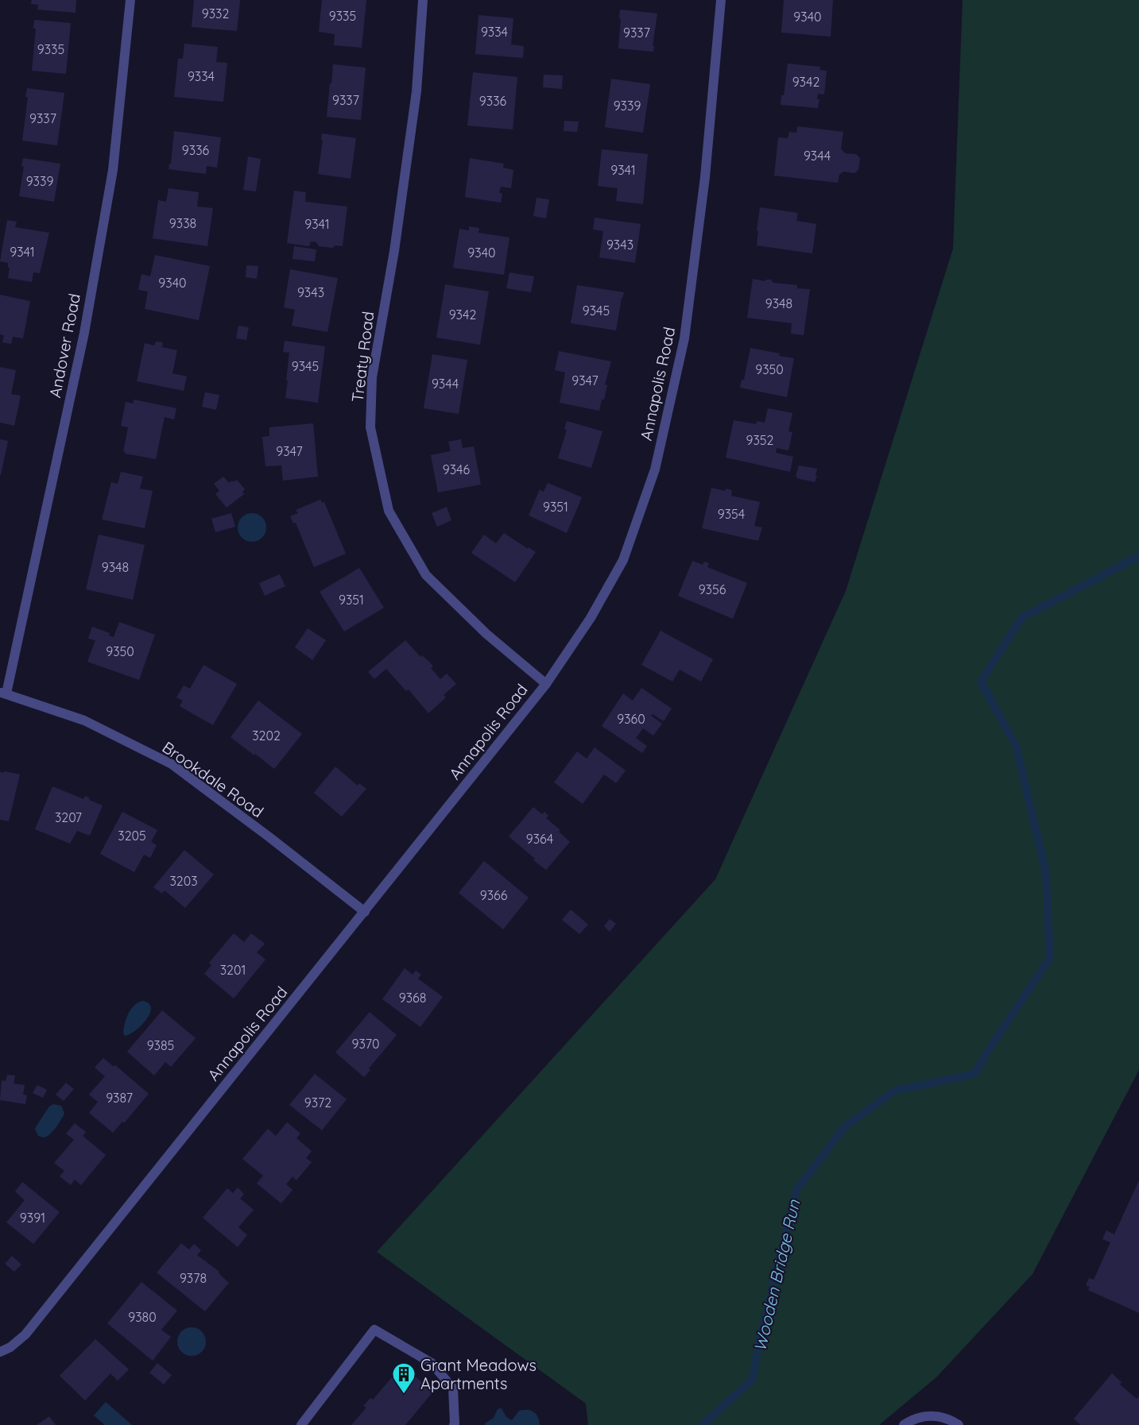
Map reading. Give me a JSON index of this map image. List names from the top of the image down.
{
  "streets": {
    "street": [
      "Andover Road",
      "Treaty Road",
      "Annapolis Road",
      "Brookdale Road"
    ]
  },
  "crossings": [
    ["Andover Road", "Brookdale Road"],
    ["Treaty Road", "Annapolis Road"],
    ["Annapolis Road", "Brookdale Road"]
  ],
  "water": ["Wooden Bridge Run"],
  "places": {
    "building": ["Grant Meadows Apartments"]
  },
  "house_numbers": [
    "9332",
    "9335",
    "9340",
    "9334",
    "9337",
    "9335",
    "9334",
    "9342",
    "9337",
    "9336",
    "9339",
    "9337",
    "9336",
    "9344",
    "9341",
    "9339",
    "9338",
    "9341",
    "9343",
    "9341",
    "9340",
    "9340",
    "9343",
    "9348",
    "9345",
    "9342",
    "9345",
    "9350",
    "9347",
    "9344",
    "9352",
    "9347",
    "9346",
    "9351",
    "9354",
    "9348",
    "9356",
    "9351",
    "9350",
    "9360",
    "3202",
    "3207",
    "3205",
    "9364",
    "3203",
    "9366",
    "3201",
    "9368",
    "9370",
    "9385",
    "9387",
    "9372",
    "9391",
    "9378",
    "9380"
  ]
}
